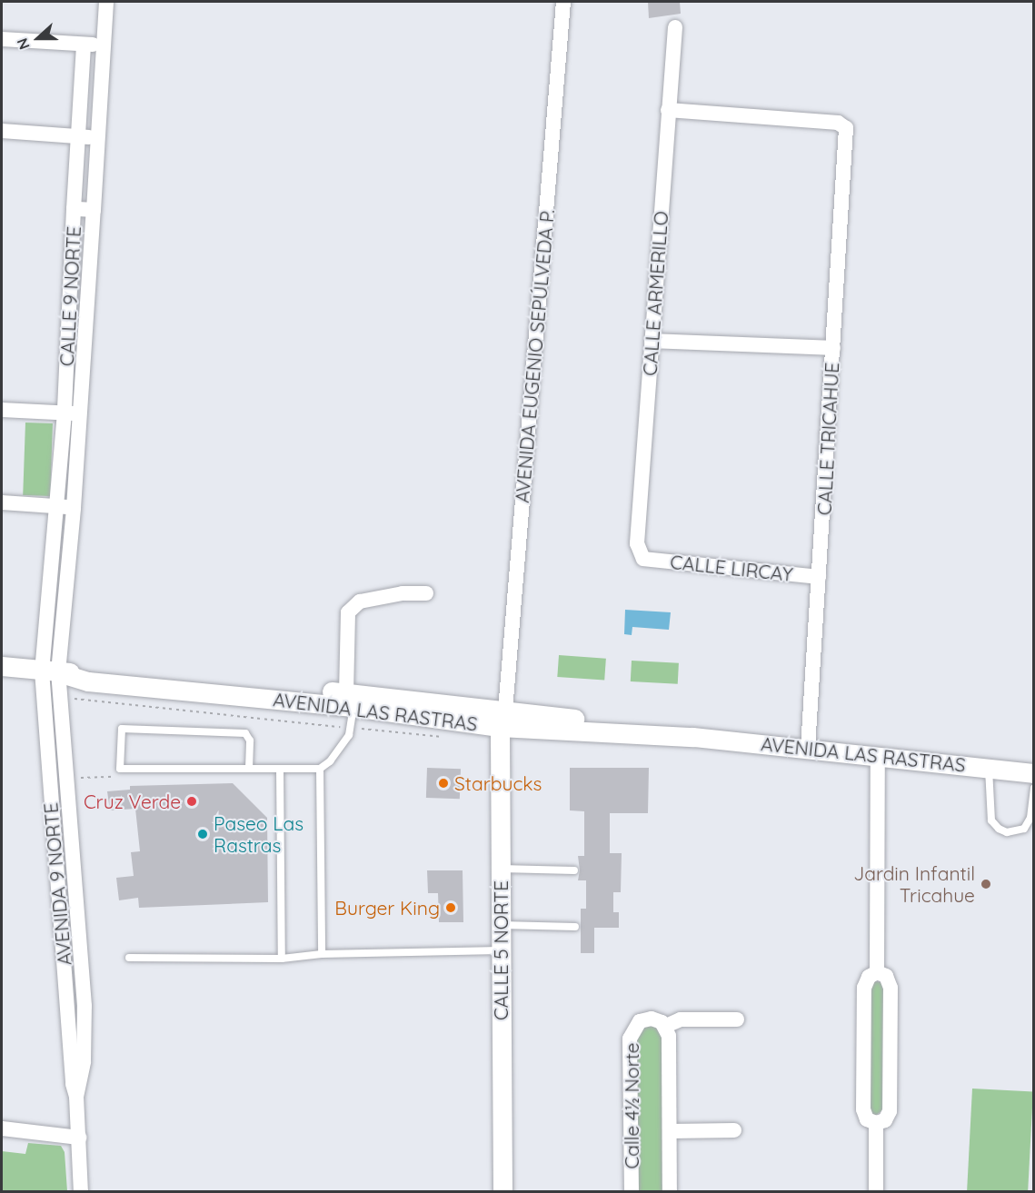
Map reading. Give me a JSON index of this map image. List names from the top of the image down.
{
  "streets": {
    "street": [
      "CALLE ARMERILLO",
      "CALLE 9 NORTE",
      "AVENIDA EUGENIO SEPÚLVEDA P.",
      "CALLE TRICAHUE",
      "CALLE LIRCAY",
      "AVENIDA LAS RASTRAS",
      "AVENIDA 9 NORTE",
      "CALLE 5 NORTE",
      "Calle 4½ Norte"
    ]
  },
  "crossings": [
    ["CALLE ARMERILLO", "CALLE TRICAHUE"],
    ["CALLE ARMERILLO", "CALLE LIRCAY"],
    ["CALLE 9 NORTE", "AVENIDA LAS RASTRAS"],
    ["CALLE 9 NORTE", "AVENIDA 9 NORTE"],
    ["AVENIDA EUGENIO SEPÚLVEDA P.", "AVENIDA LAS RASTRAS"],
    ["AVENIDA EUGENIO SEPÚLVEDA P.", "CALLE 5 NORTE"],
    ["CALLE TRICAHUE", "CALLE LIRCAY"],
    ["CALLE TRICAHUE", "AVENIDA LAS RASTRAS"],
    ["AVENIDA LAS RASTRAS", "AVENIDA 9 NORTE"],
    ["AVENIDA LAS RASTRAS", "CALLE 5 NORTE"]
  ],
  "places": [
    "Starbucks",
    "Cruz Verde",
    "Paseo Las Rastras",
    "Jardin Infantil Tricahue",
    "Burger King"
  ],
  "north": "left"
}
